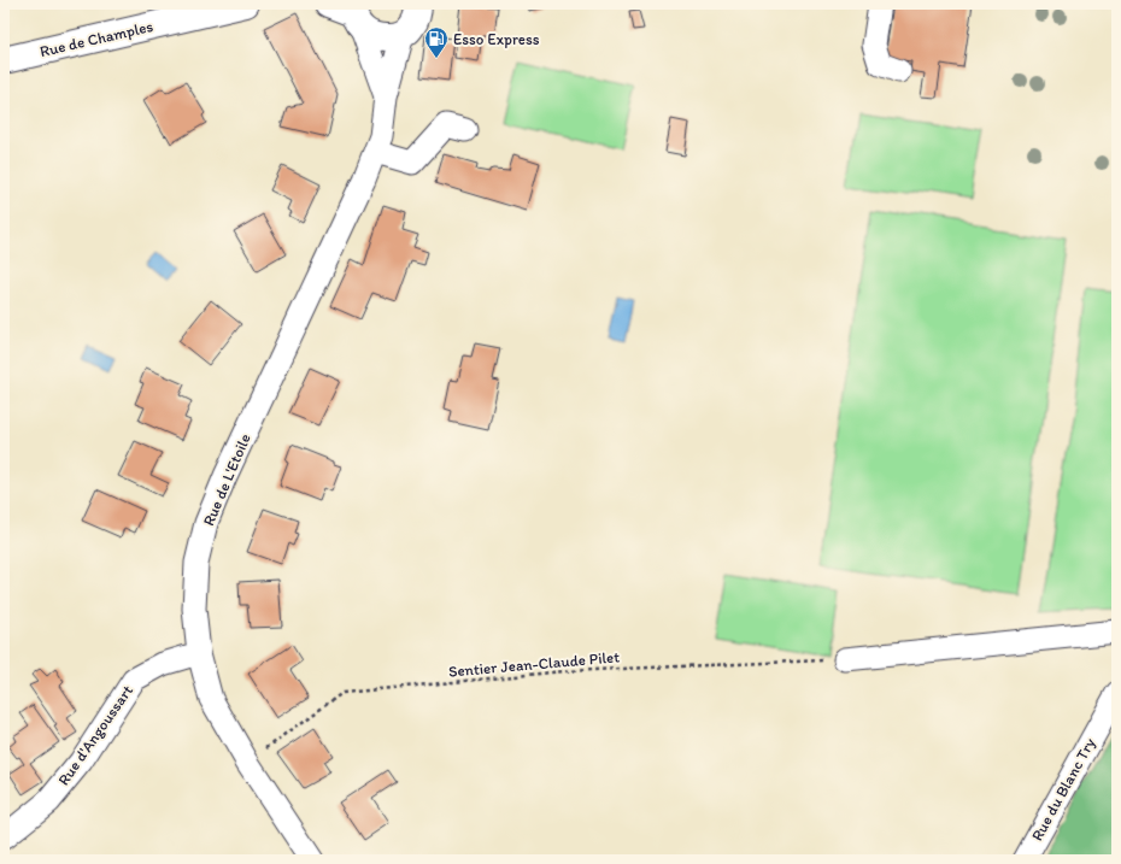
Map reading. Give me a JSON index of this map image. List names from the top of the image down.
{
  "streets": {
    "main road": ["Rue de Champles"],
    "street": ["Rue de L'Etoile", "Rue d'Angoussart", "Rue du Blanc Try"],
    "path": ["Sentier Jean-Claude Pilet"]
  },
  "crossings": [
    ["Rue de L'Etoile", "Sentier Jean-Claude Pilet"],
    ["Rue de L'Etoile", "Rue d'Angoussart"]
  ],
  "places": {
    "fuel station": ["Esso Express"]
  }
}
